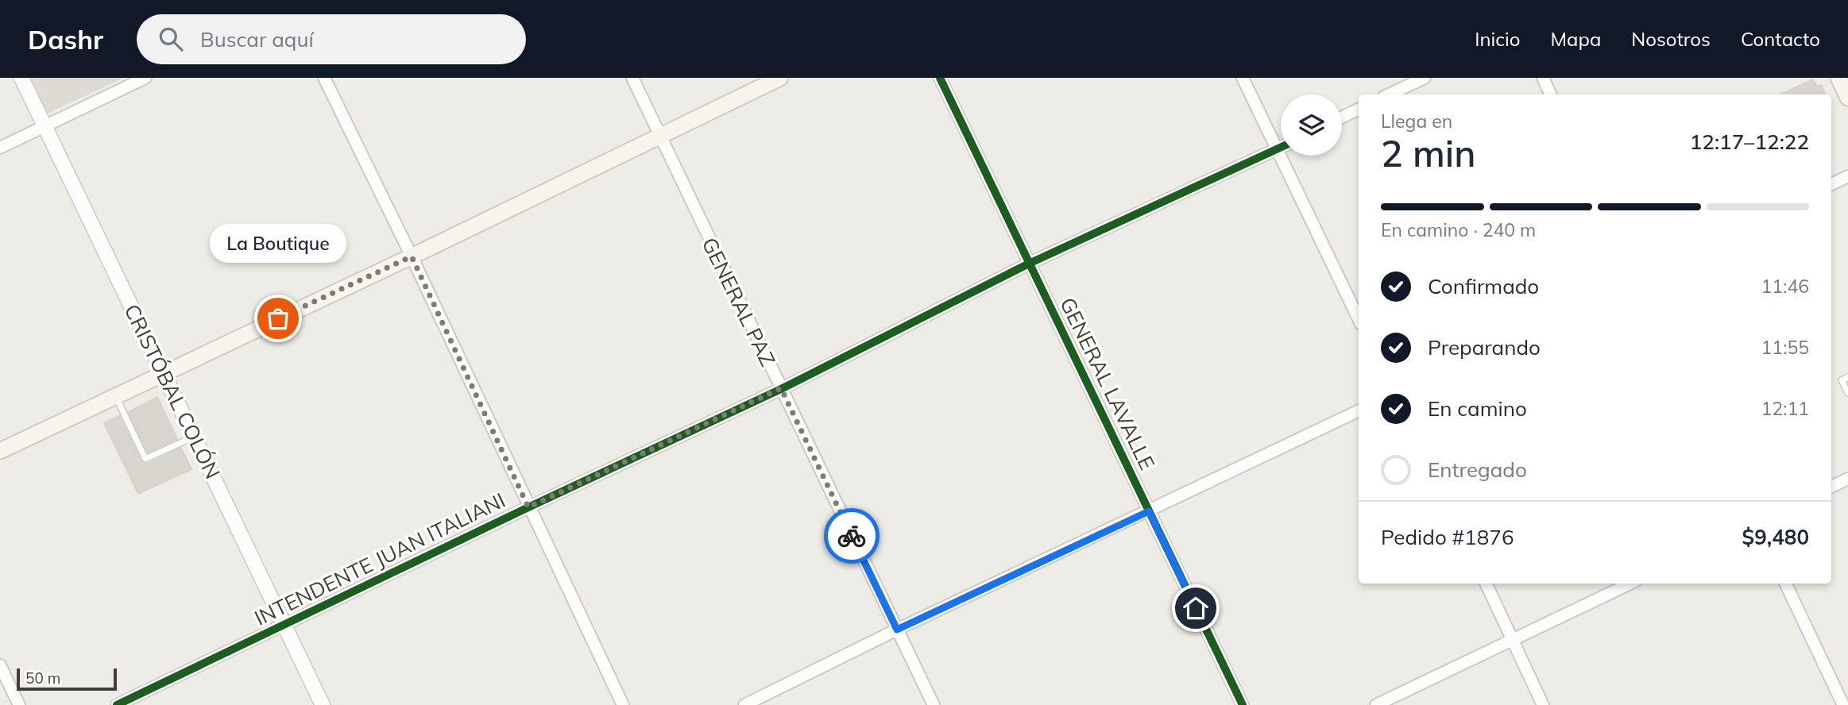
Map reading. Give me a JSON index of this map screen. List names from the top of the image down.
{
  "streets": {
    "street": [
      "GENERAL PAZ",
      "GENERAL LAVALLE",
      "CRISTÓBAL COLÓN",
      "INTENDENTE JUAN ITALIANI"
    ]
  },
  "crossings": [
    ["GENERAL PAZ", "INTENDENTE JUAN ITALIANI"],
    ["GENERAL LAVALLE", "INTENDENTE JUAN ITALIANI"],
    ["CRISTÓBAL COLÓN", "INTENDENTE JUAN ITALIANI"]
  ],
  "places": ["La Boutique"],
  "scale_bar": "50 m",
  "page": {
    "header": "Dashr",
    "search": "Buscar aquí",
    "nav": [
      "Inicio",
      "Mapa",
      "Nosotros",
      "Contacto"
    ],
    "heading": ["2 min", "Llega en", "12:17–12:22"],
    "panel": ["Pedido #1876", "$9,480"],
    "bar": "En camino · 240 m",
    "bubble": "La Boutique",
    "list": [
      ["Confirmado", "11:46"],
      ["Preparando", "11:55"],
      ["En camino", "12:11"],
      "Entregado"
    ],
    "scale": "50 m"
  }
}
